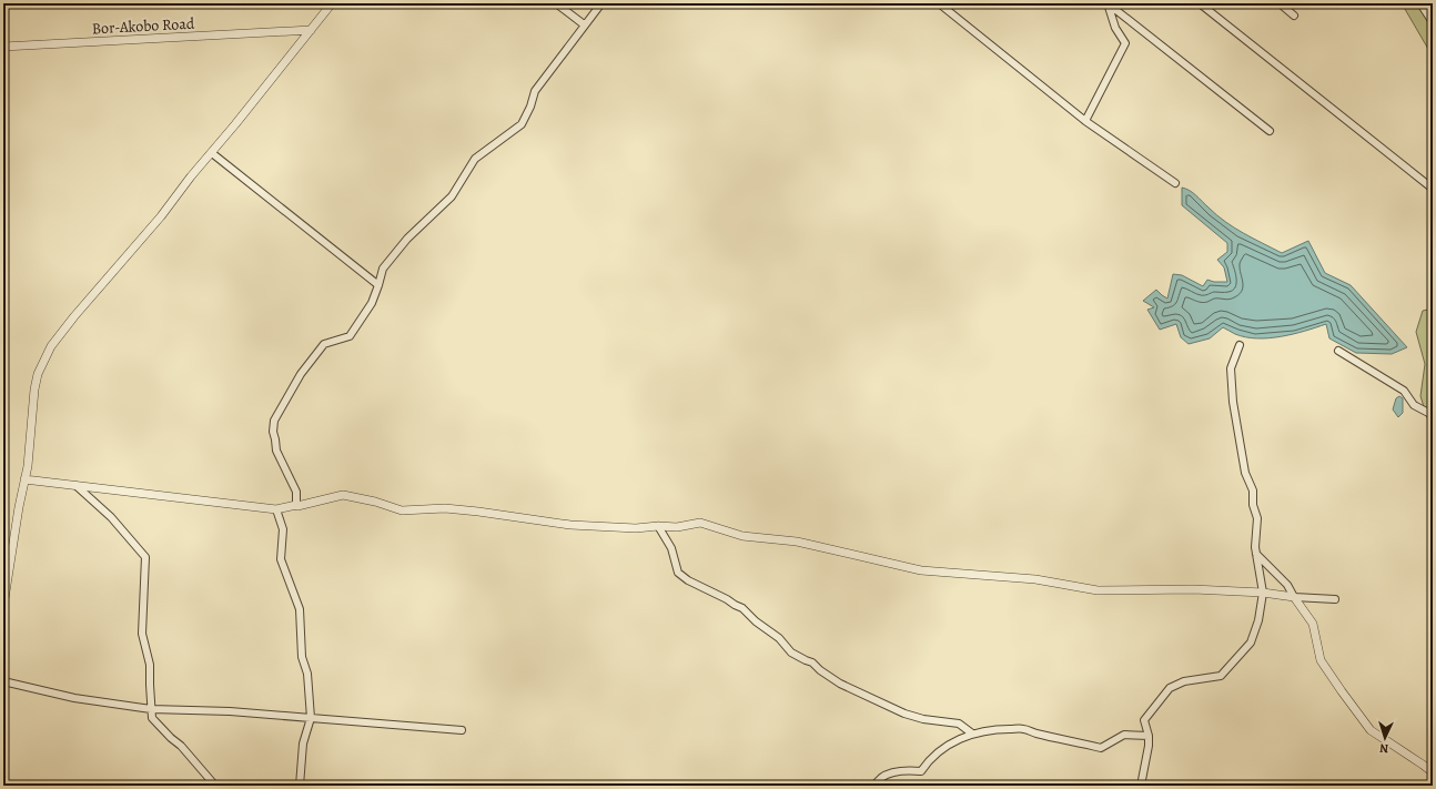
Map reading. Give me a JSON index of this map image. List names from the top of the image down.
{
  "streets": {
    "street": ["Bor-Akobo Road"]
  },
  "north": "bottom"
}
